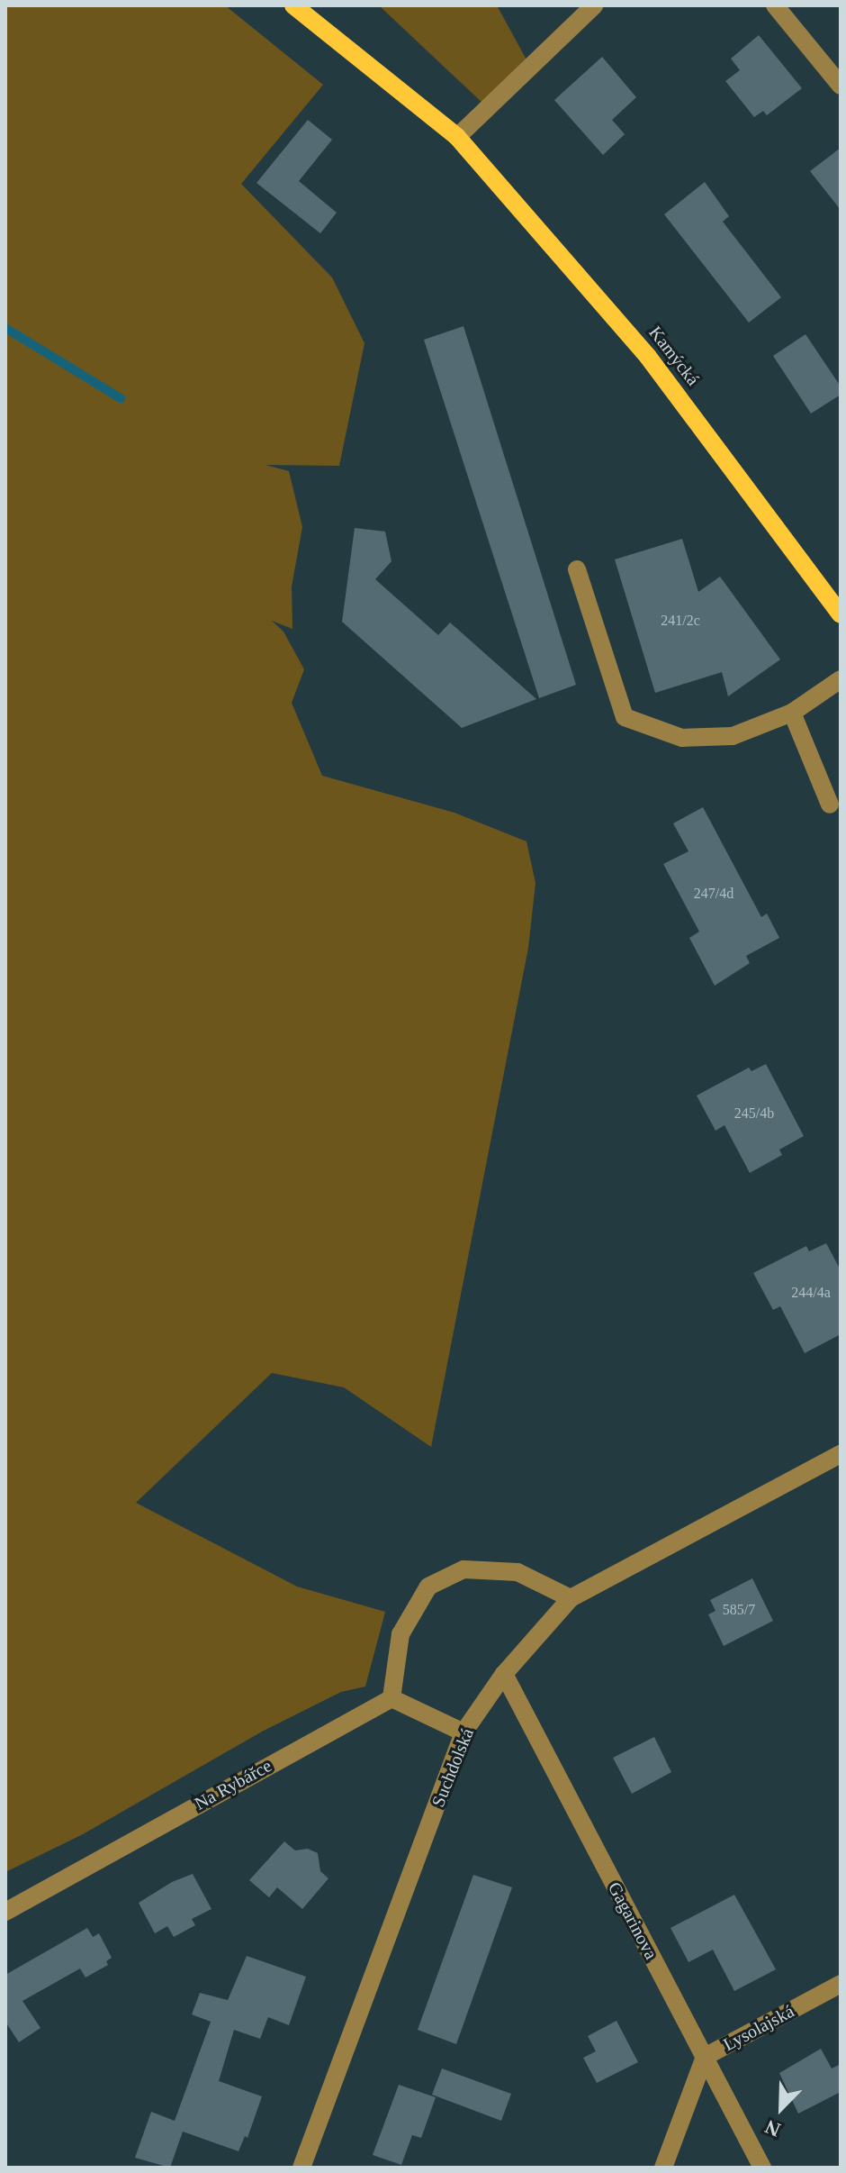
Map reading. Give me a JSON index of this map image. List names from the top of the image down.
{
  "streets": {
    "main road": ["Kamýcká"],
    "street": [
      "Suchdolská",
      "Na Rybářce",
      "Gagarinova",
      "Lysolajská"
    ]
  },
  "crossings": [
    ["Suchdolská", "Gagarinova"],
    ["Gagarinova", "Lysolajská"]
  ],
  "house_numbers": [
    "241/2c",
    "247/4d",
    "245/4b",
    "244/4a",
    "585/7"
  ],
  "north": "bottom left"
}
